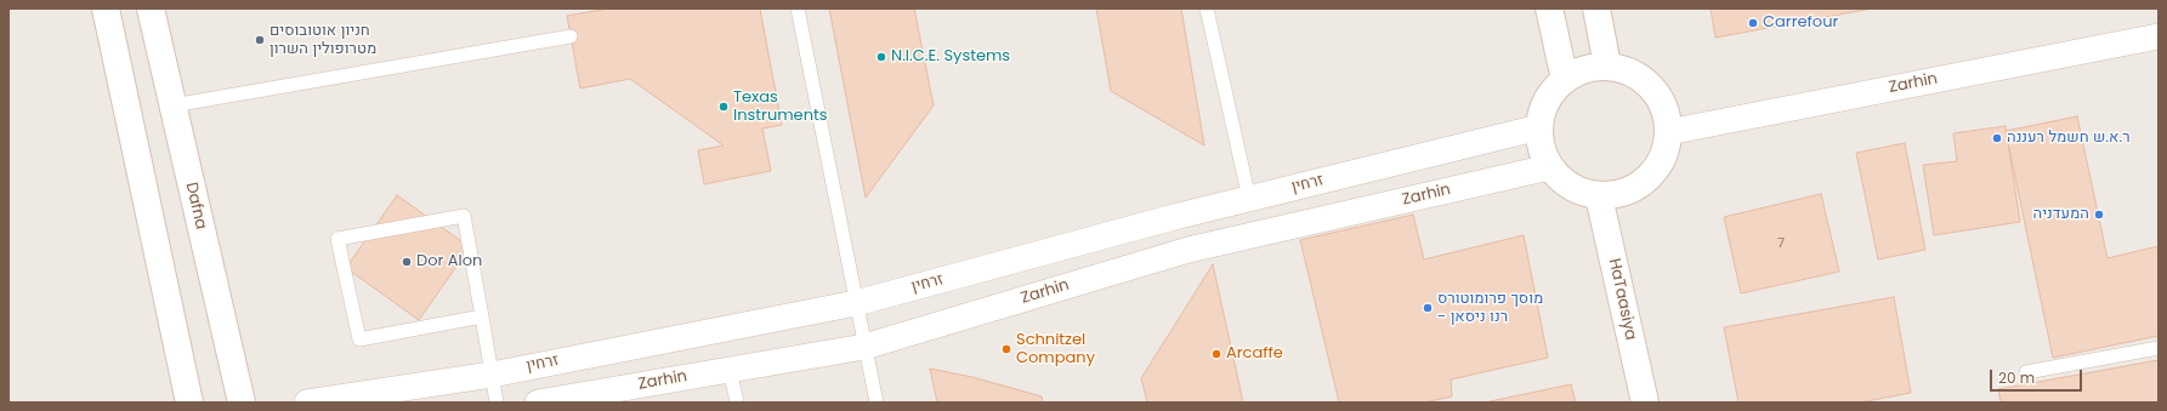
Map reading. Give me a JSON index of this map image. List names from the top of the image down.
{
  "streets": {
    "street": [
      "Zarhin",
      "זרחין",
      "Dafna",
      "HaTaasiya"
    ]
  },
  "crossings": [
    ["Zarhin", "זרחין"],
    ["Zarhin", "HaTaasiya"],
    ["זרחין", "HaTaasiya"]
  ],
  "places": [
    "Carrefour",
    "חניון אוטובוסים מטרופולין השרון",
    "N.I.C.E. Systems",
    "Texas Instruments",
    "ר.א.ש חשמל רעננה",
    "המעדניה",
    "Dor Alon",
    "מוסך פרומוטורס - רנו ניסאן",
    "Schnitzel Company",
    "Arcaffe"
  ],
  "house_numbers": ["7"],
  "scale_bar": "20 m"
}
